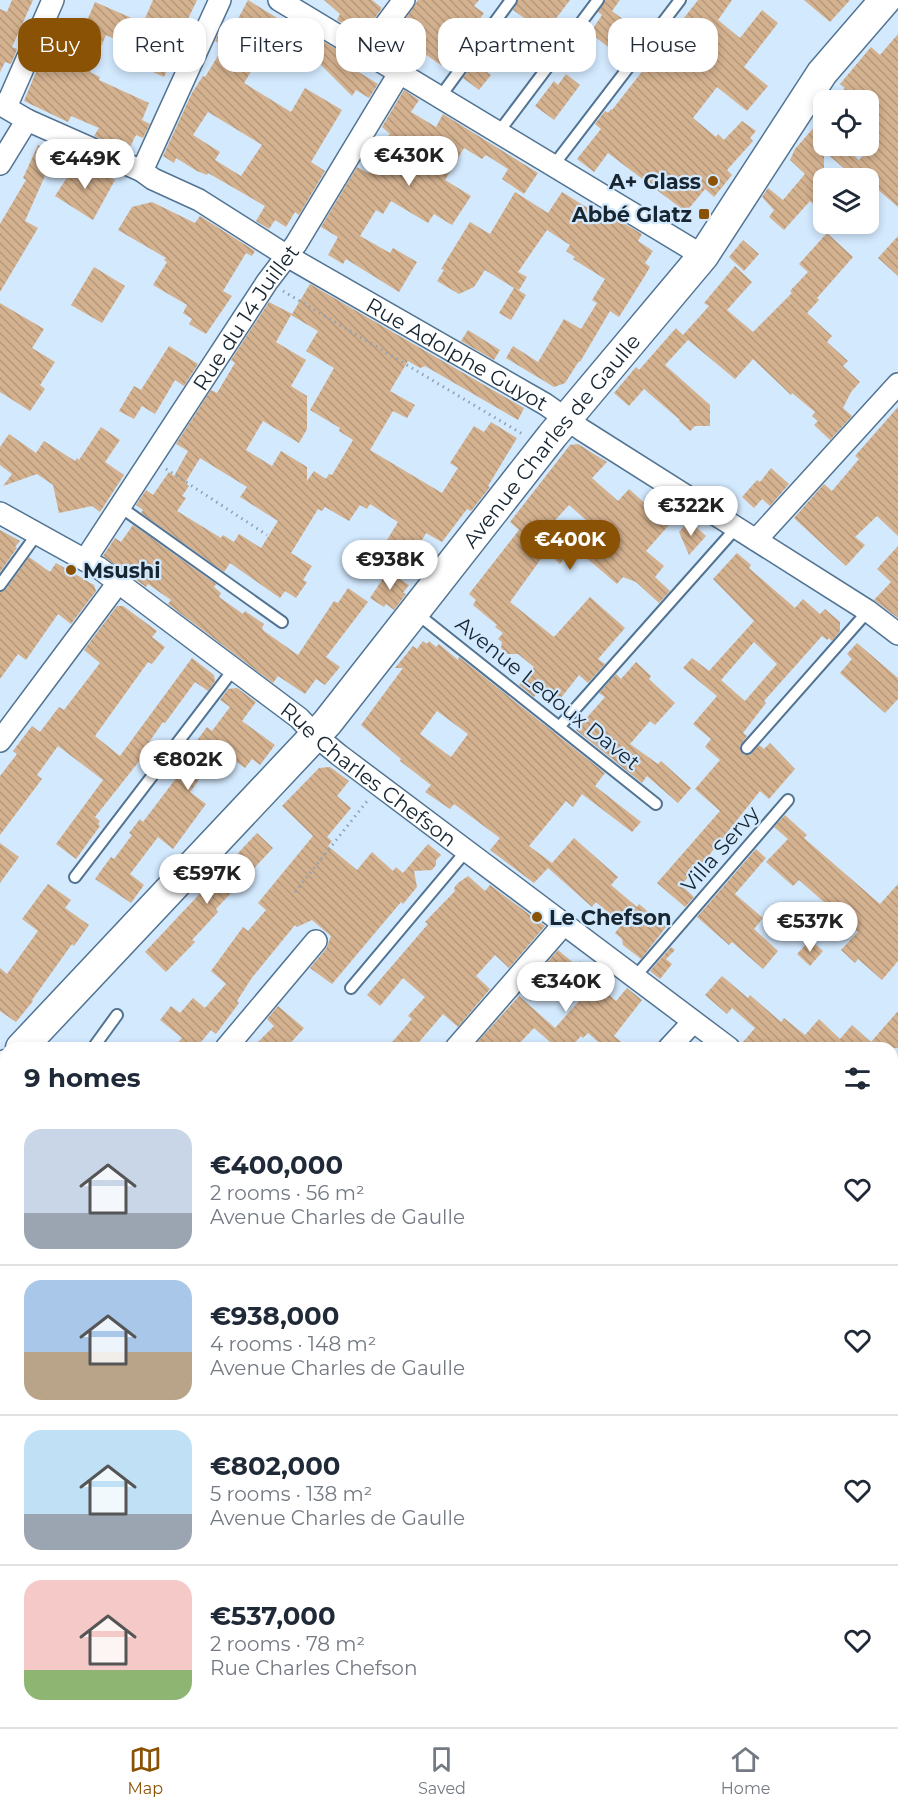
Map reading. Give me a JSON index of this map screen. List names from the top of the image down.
{
  "streets": {
    "street": [
      "Rue du 14 Juillet",
      "Rue Adolphe Guyot",
      "Avenue Charles de Gaulle",
      "Rue Charles Chefson"
    ],
    "lane": ["Avenue Ledoux Davet", "Villa Servy"]
  },
  "crossings": [
    ["Rue du 14 Juillet", "Rue Adolphe Guyot"],
    ["Rue du 14 Juillet", "Rue Charles Chefson"],
    ["Rue Adolphe Guyot", "Avenue Charles de Gaulle"],
    ["Avenue Charles de Gaulle", "Avenue Ledoux Davet"],
    ["Avenue Charles de Gaulle", "Rue Charles Chefson"],
    ["Rue Charles Chefson", "Villa Servy"]
  ],
  "places": {
    "other": ["A+ Glass", "Msushi", "Le Chefson"],
    "transit": ["Abbé Glatz"]
  },
  "page": {
    "chip": [
      "Buy",
      "Rent",
      "Filters",
      "New",
      "Apartment",
      "House"
    ],
    "price": [
      "€430K",
      "€449K",
      "€322K",
      "€400K",
      "€938K",
      "€802K",
      "€597K",
      "€537K",
      "€340K"
    ],
    "heading": "9 homes",
    "list": [
      {
        "name": "€400,000",
        "note": "2 rooms · 56 m² · Avenue Charles de Gaulle"
      },
      {
        "name": "€938,000",
        "note": "4 rooms · 148 m² · Avenue Charles de Gaulle"
      },
      {
        "name": "€802,000",
        "note": "5 rooms · 138 m² · Avenue Charles de Gaulle"
      },
      {
        "name": "€537,000",
        "note": "2 rooms · 78 m² · Rue Charles Chefson"
      }
    ],
    "tabs": ["Map", "Saved", "Home"]
  }
}
